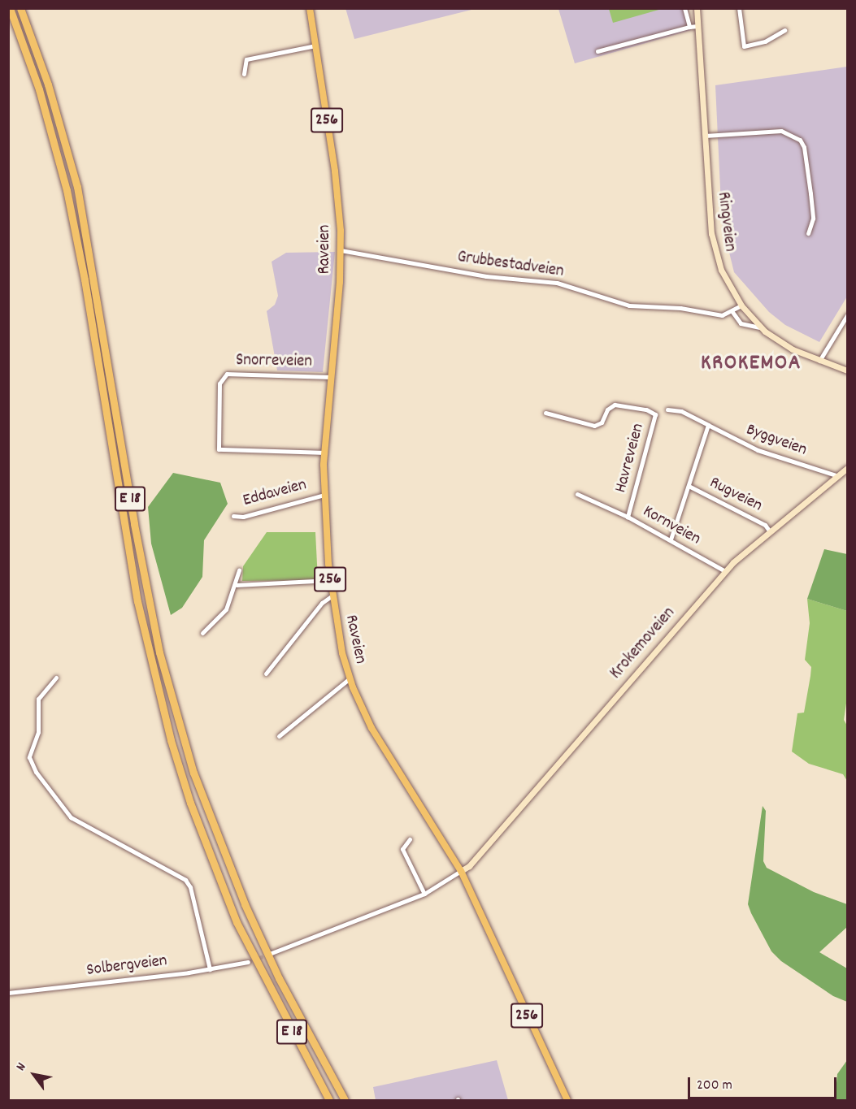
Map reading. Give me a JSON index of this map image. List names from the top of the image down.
{
  "streets": {
    "highway": ["E 18"],
    "main road": [
      "256",
      "Ringveien",
      "Raveien",
      "Krokemoveien"
    ],
    "street": [
      "Grubbestadveien",
      "Snorreveien",
      "Byggveien",
      "Havreveien",
      "Eddaveien",
      "Rugveien",
      "Kornveien",
      "Solbergveien"
    ]
  },
  "crossings": [
    ["Raveien", "Grubbestadveien"],
    ["Raveien", "Snorreveien"],
    ["Raveien", "Eddaveien"],
    ["Raveien", "Krokemoveien"],
    ["Byggveien", "Krokemoveien"],
    ["Havreveien", "Kornveien"],
    ["Rugveien", "Krokemoveien"],
    ["Kornveien", "Krokemoveien"]
  ],
  "districts": ["KROKEMOA"],
  "scale_bar": "200 m",
  "north": "top left"
}
